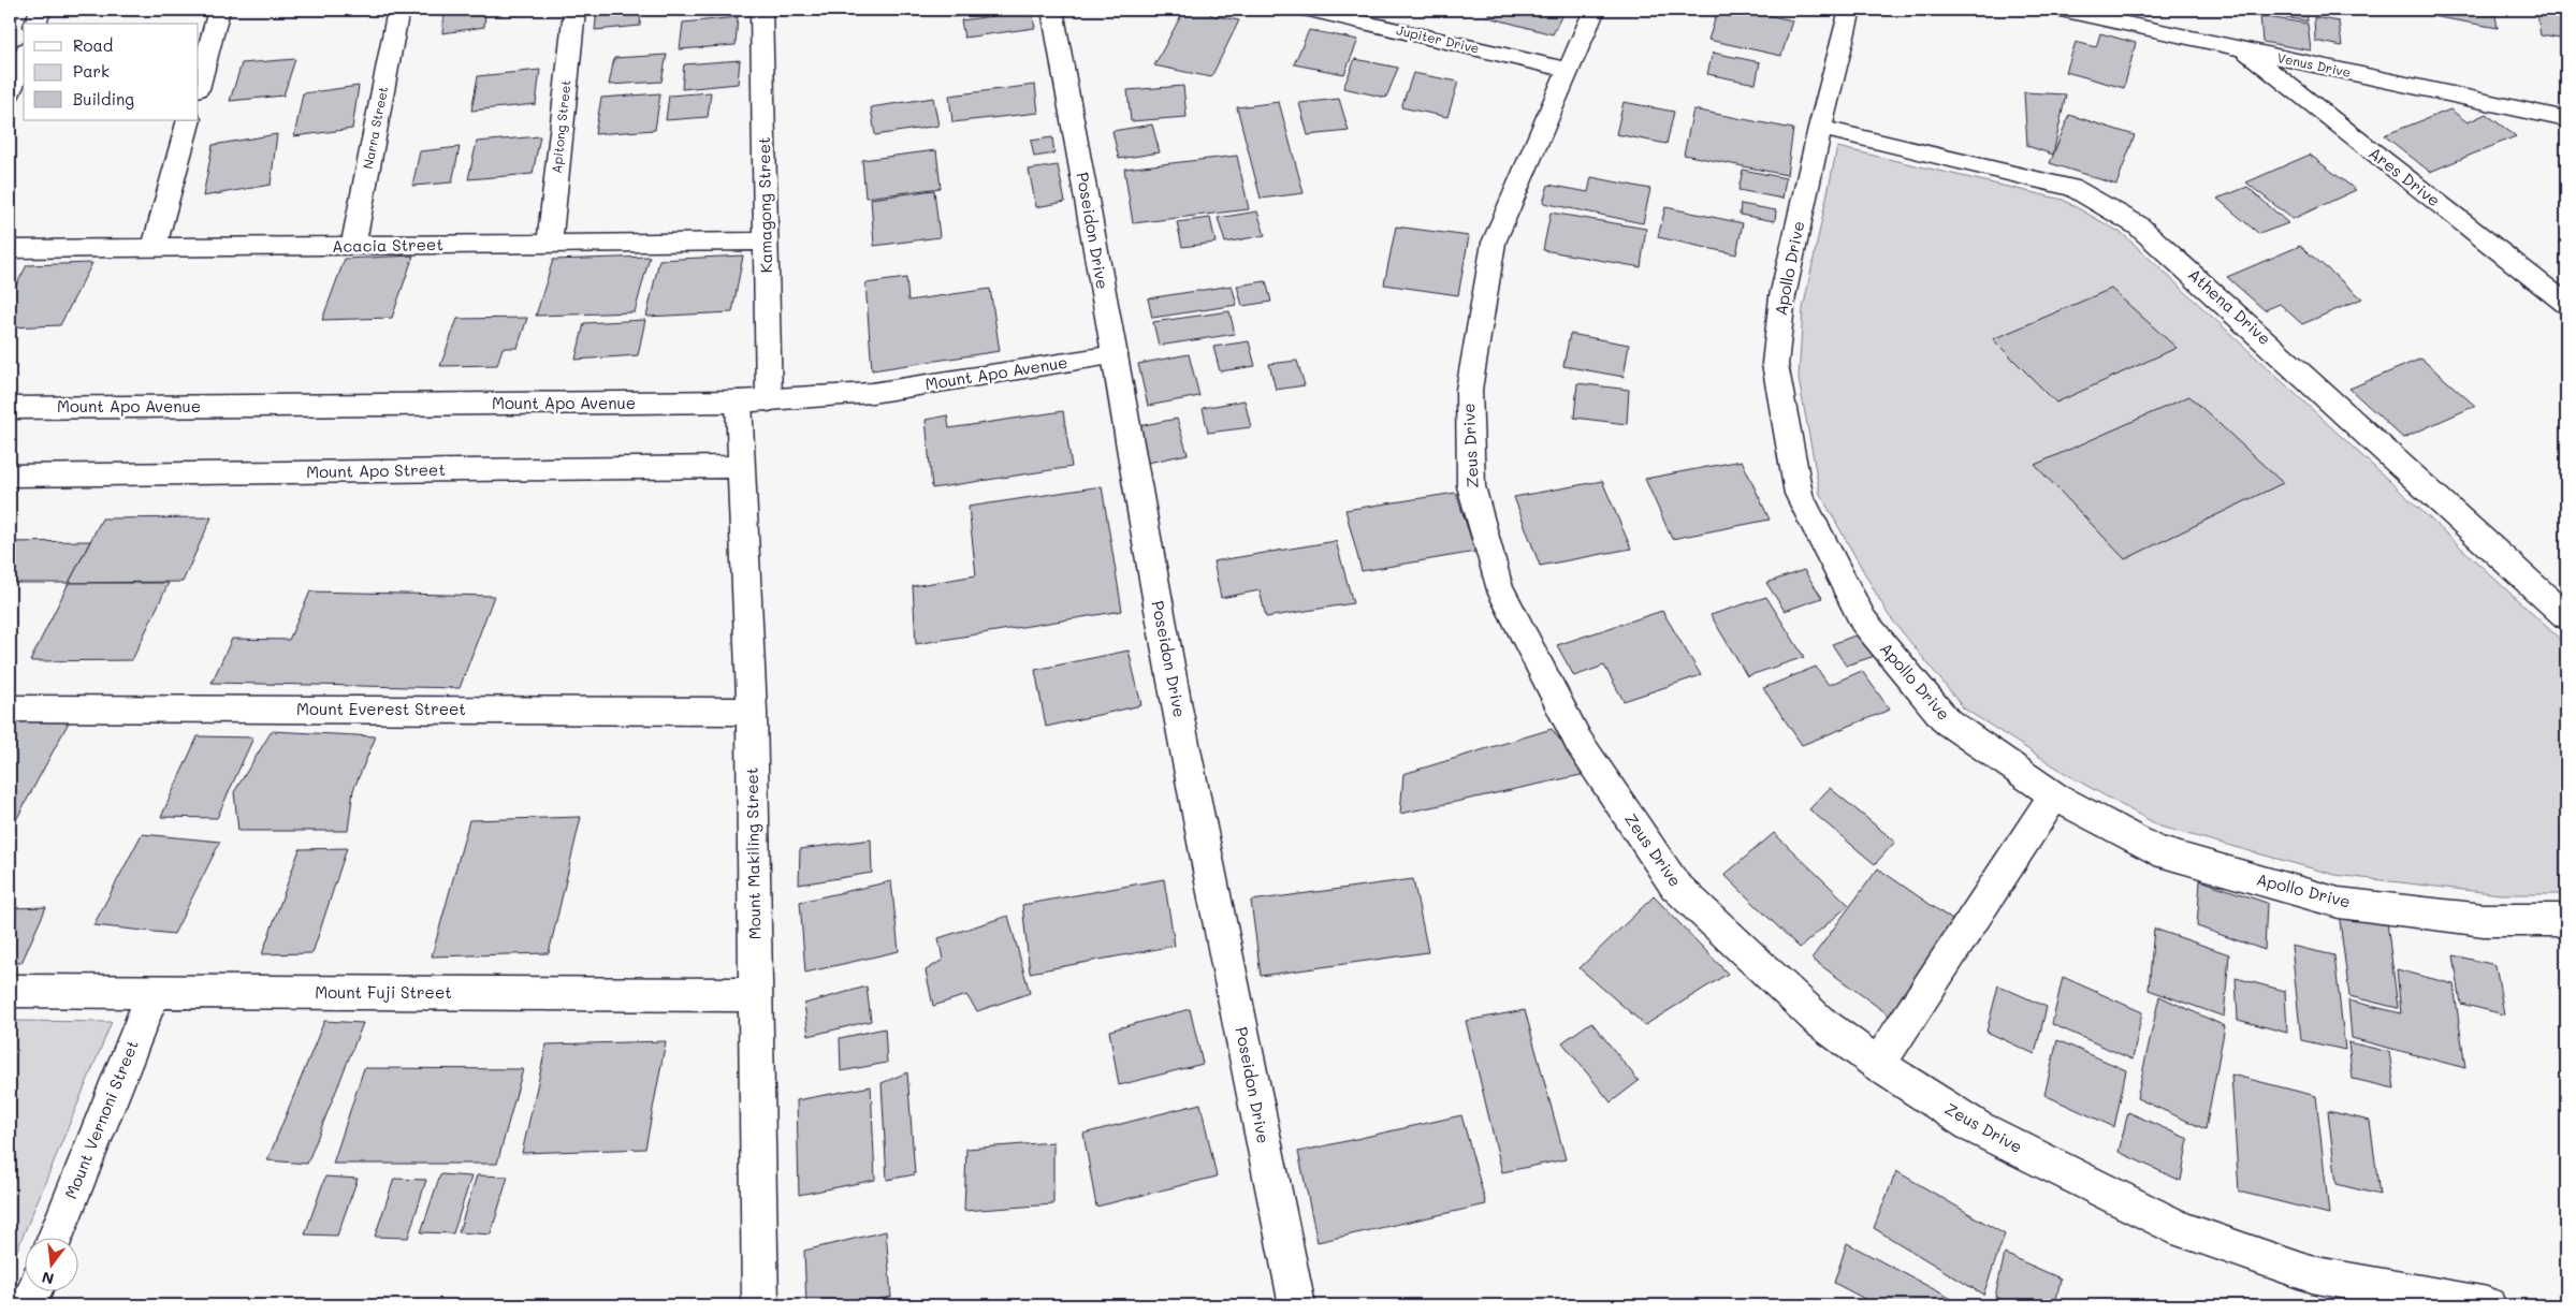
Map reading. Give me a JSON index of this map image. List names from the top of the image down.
{
  "streets": {
    "street": [
      "Jupiter Drive",
      "Venus Drive",
      "Apitong Street",
      "Narra Street",
      "Ares Drive",
      "Kamagong Street",
      "Poseidon Drive",
      "Acacia Street",
      "Apollo Drive",
      "Athena Drive",
      "Mount Apo Avenue",
      "Zeus Drive",
      "Mount Apo Street",
      "Mount Everest Street",
      "Mount Makiling Street",
      "Mount Fuji Street",
      "Mount Vernoni Street"
    ]
  },
  "crossings": [
    ["Jupiter Drive", "Zeus Drive"],
    ["Venus Drive", "Ares Drive"],
    ["Apitong Street", "Acacia Street"],
    ["Narra Street", "Acacia Street"],
    ["Kamagong Street", "Acacia Street"],
    ["Kamagong Street", "Mount Apo Avenue"],
    ["Kamagong Street", "Mount Makiling Street"],
    ["Poseidon Drive", "Mount Apo Avenue"],
    ["Apollo Drive", "Athena Drive"],
    ["Mount Apo Avenue", "Mount Makiling Street"],
    ["Mount Apo Street", "Mount Makiling Street"],
    ["Mount Everest Street", "Mount Makiling Street"],
    ["Mount Makiling Street", "Mount Fuji Street"],
    ["Mount Fuji Street", "Mount Vernoni Street"]
  ],
  "legend": ["Road", "Park", "Building"],
  "north": "bottom"
}
